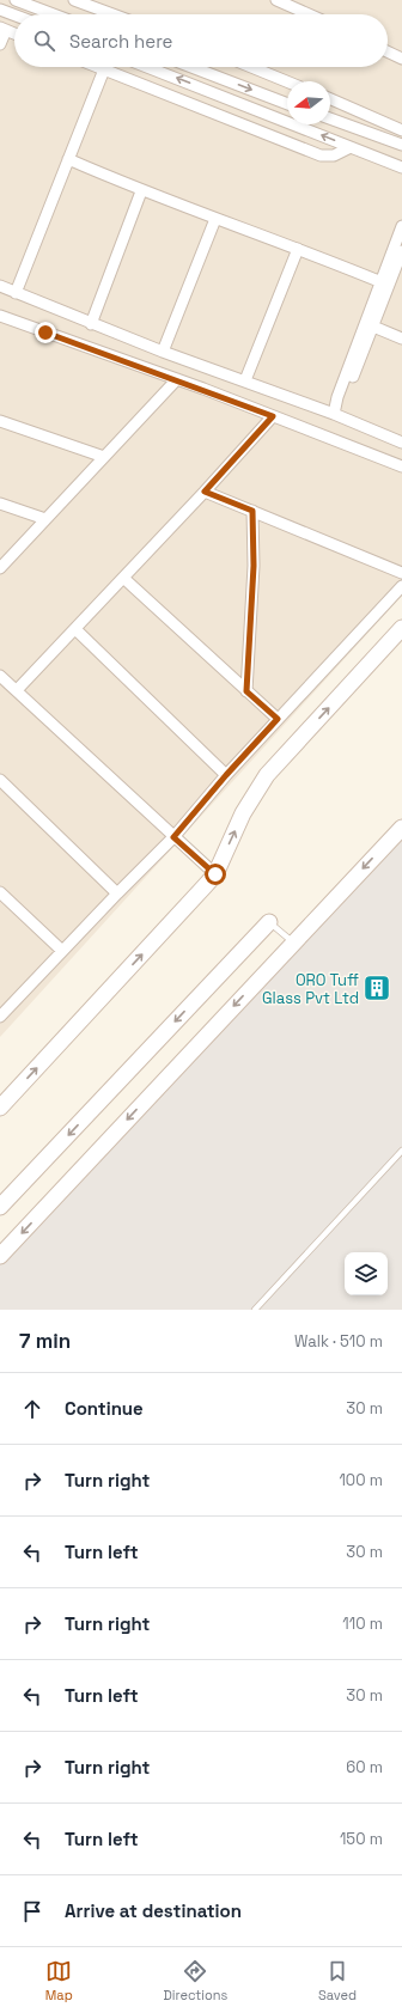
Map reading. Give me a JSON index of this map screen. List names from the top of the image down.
{
  "places": {
    "building": ["ORO Tuff Glass Pvt Ltd"]
  },
  "north": "left",
  "page": {
    "search": "Search here",
    "heading": ["7 min", "Walk · 510 m"],
    "list": [
      ["Continue", "30 m"],
      ["Turn right", "100 m"],
      ["Turn left", "30 m"],
      ["Turn right", "110 m"],
      ["Turn left", "30 m"],
      ["Turn right", "60 m"],
      ["Turn left", "150 m"],
      "Arrive at destination"
    ],
    "nav": ["Map", "Directions", "Saved"]
  }
}
